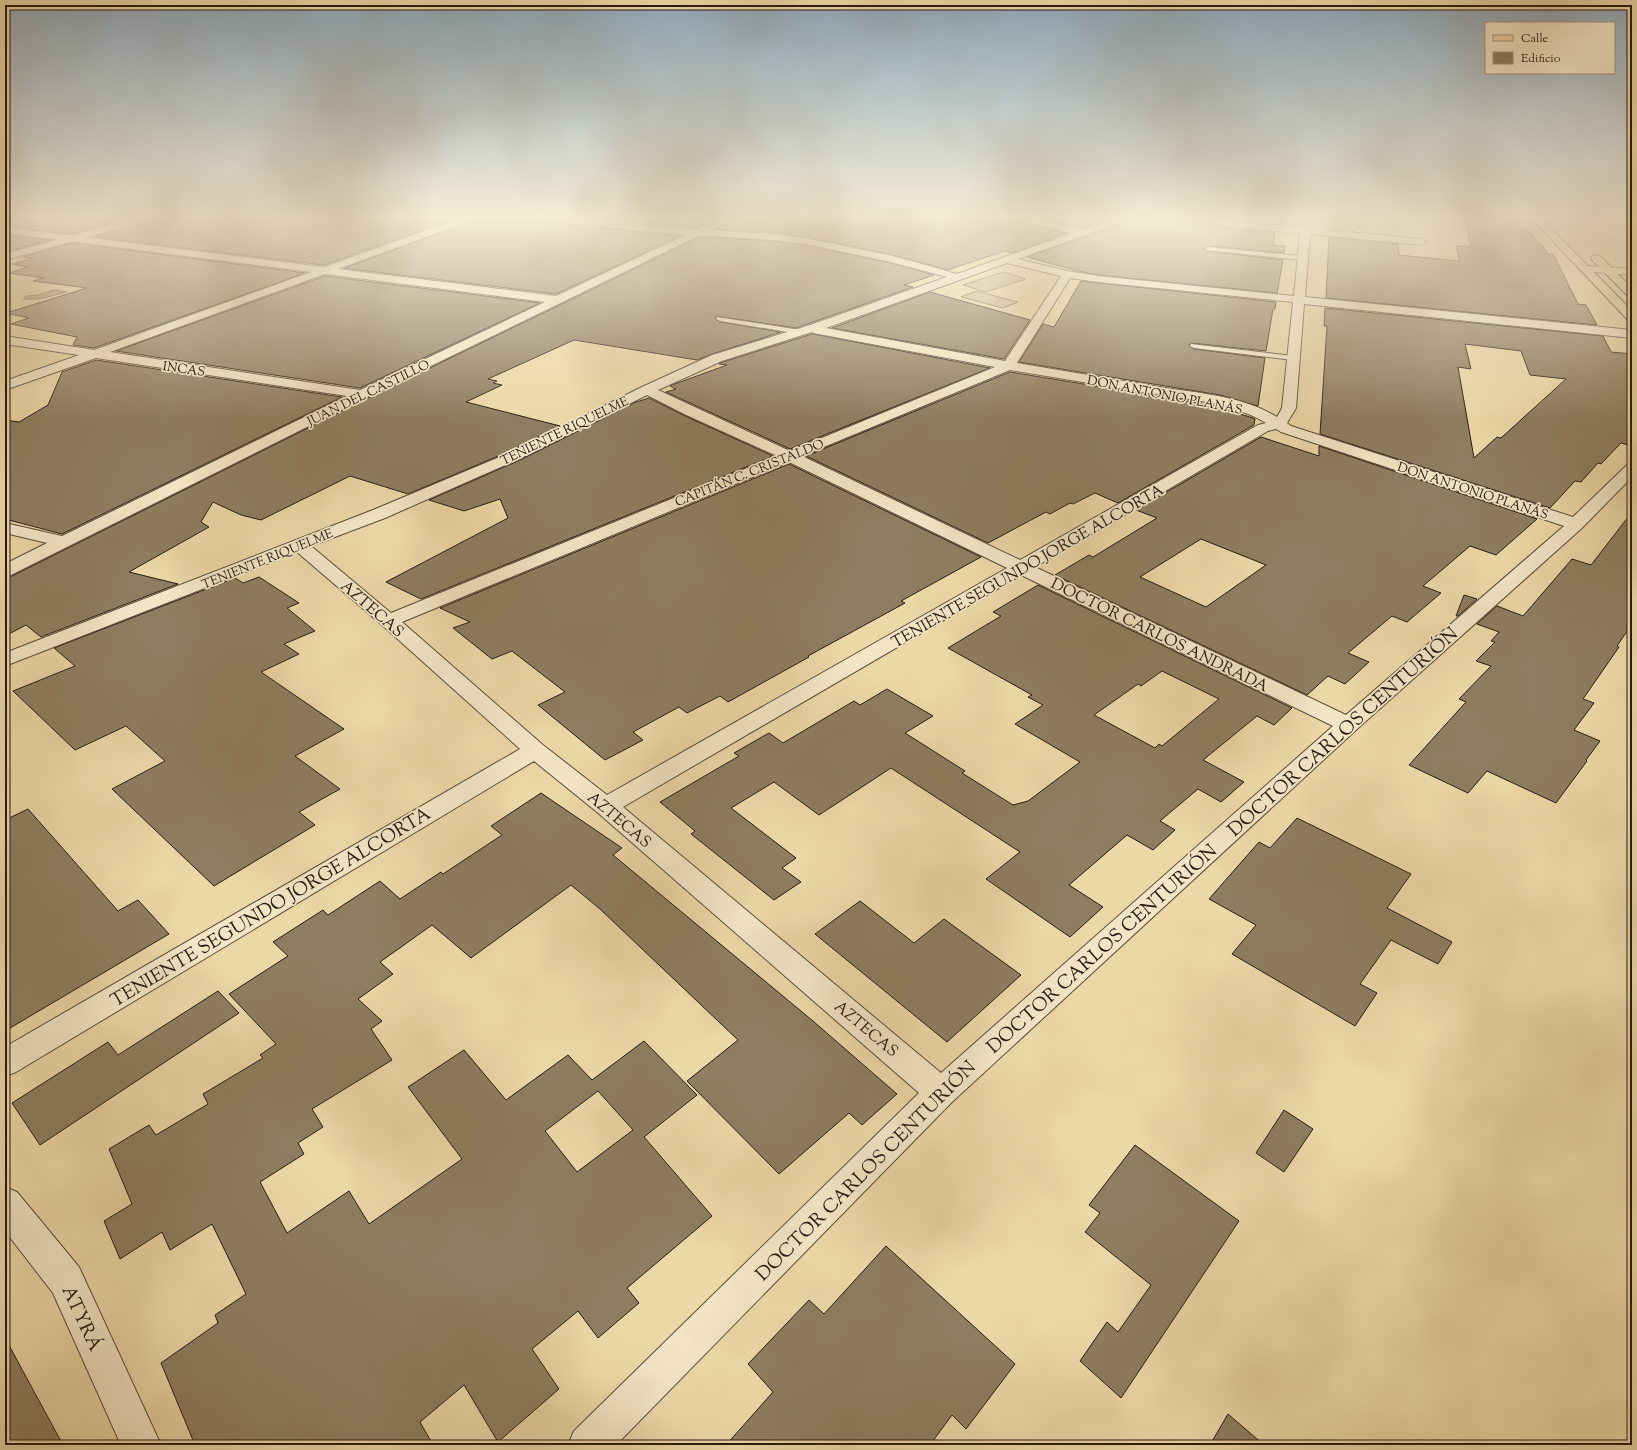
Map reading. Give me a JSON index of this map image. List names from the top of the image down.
{
  "streets": {
    "street": [
      "INCAS",
      "JUAN DEL CASTILLO",
      "DON ANTONIO PLANÁS",
      "TENIENTE RIQUELME",
      "CAPITÁN C. CRISTALDO",
      "TENIENTE SEGUNDO JORGE ALCORTA",
      "AZTECAS",
      "DOCTOR CARLOS ANDRADA",
      "DOCTOR CARLOS CENTURIÓN",
      "ATYRÁ"
    ]
  },
  "crossings": [
    ["INCAS", "JUAN DEL CASTILLO"],
    ["DON ANTONIO PLANÁS", "TENIENTE RIQUELME"],
    ["DON ANTONIO PLANÁS", "CAPITÁN C. CRISTALDO"],
    ["DON ANTONIO PLANÁS", "TENIENTE SEGUNDO JORGE ALCORTA"],
    ["DON ANTONIO PLANÁS", "DOCTOR CARLOS CENTURIÓN"],
    ["TENIENTE RIQUELME", "AZTECAS"],
    ["TENIENTE RIQUELME", "DOCTOR CARLOS ANDRADA"],
    ["CAPITÁN C. CRISTALDO", "AZTECAS"],
    ["CAPITÁN C. CRISTALDO", "DOCTOR CARLOS ANDRADA"],
    ["TENIENTE SEGUNDO JORGE ALCORTA", "AZTECAS"],
    ["TENIENTE SEGUNDO JORGE ALCORTA", "DOCTOR CARLOS ANDRADA"],
    ["AZTECAS", "DOCTOR CARLOS CENTURIÓN"],
    ["DOCTOR CARLOS ANDRADA", "DOCTOR CARLOS CENTURIÓN"]
  ],
  "legend": ["Calle", "Edificio"]
}
